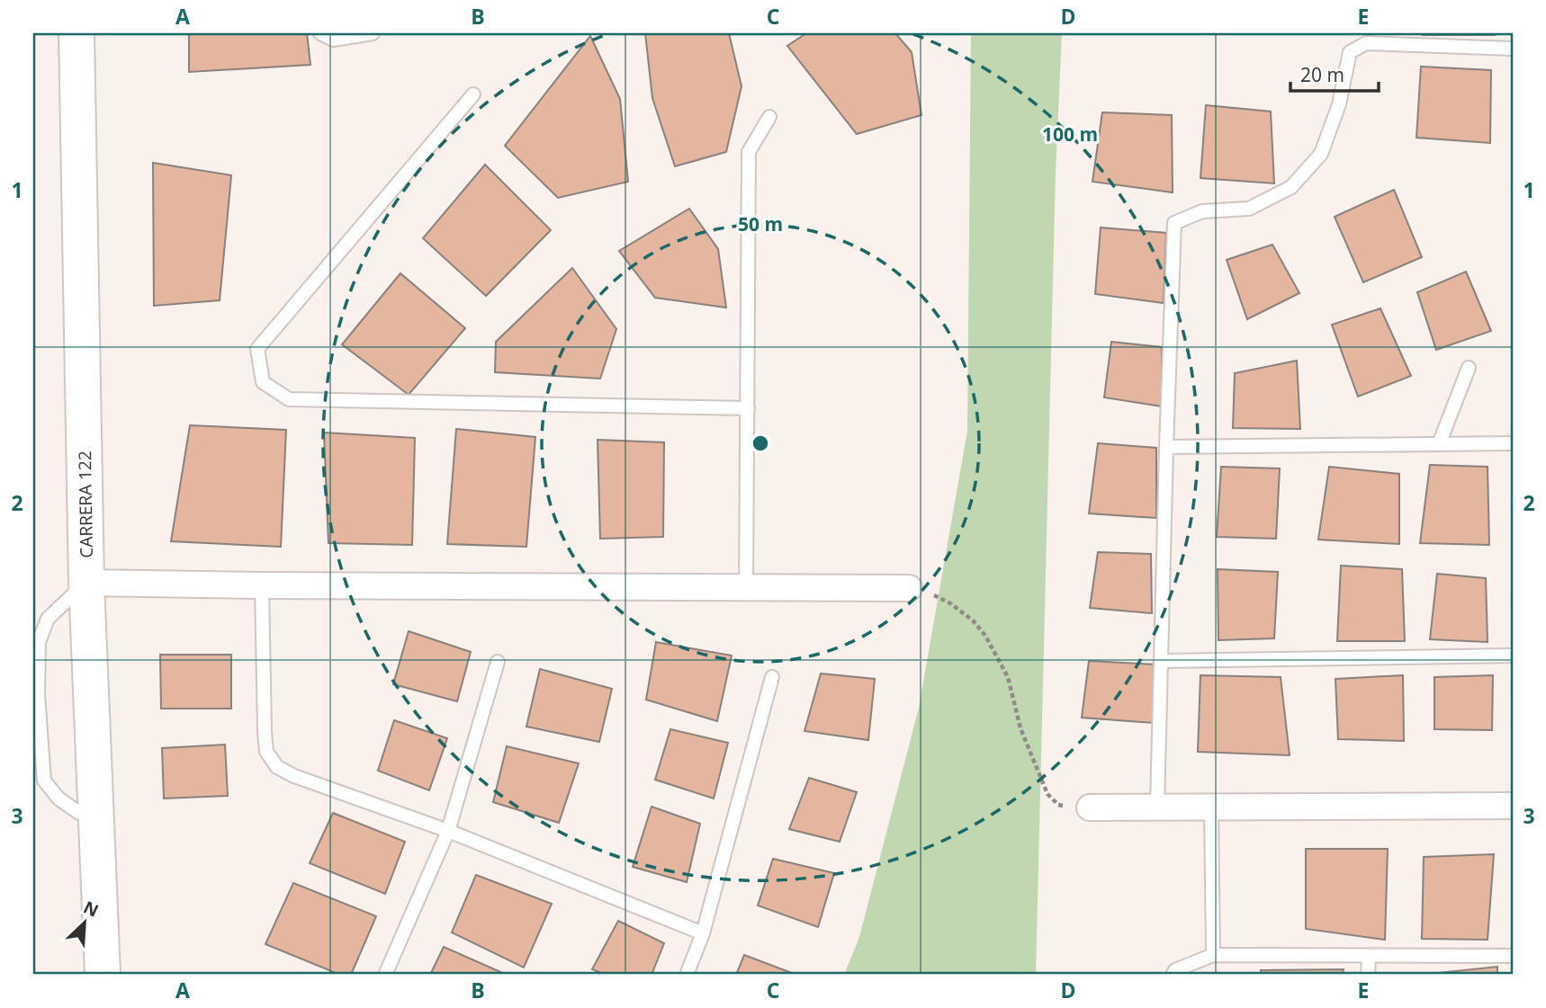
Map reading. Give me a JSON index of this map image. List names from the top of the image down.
{
  "streets": {
    "street": ["CARRERA 122"]
  },
  "scale_bar": "20 m",
  "north": "top right",
  "grid": {
    "columns": [
      "A",
      "B",
      "C",
      "D",
      "E"
    ],
    "rows": ["1", "2", "3"]
  },
  "rings": ["100 m", "50 m"]
}
